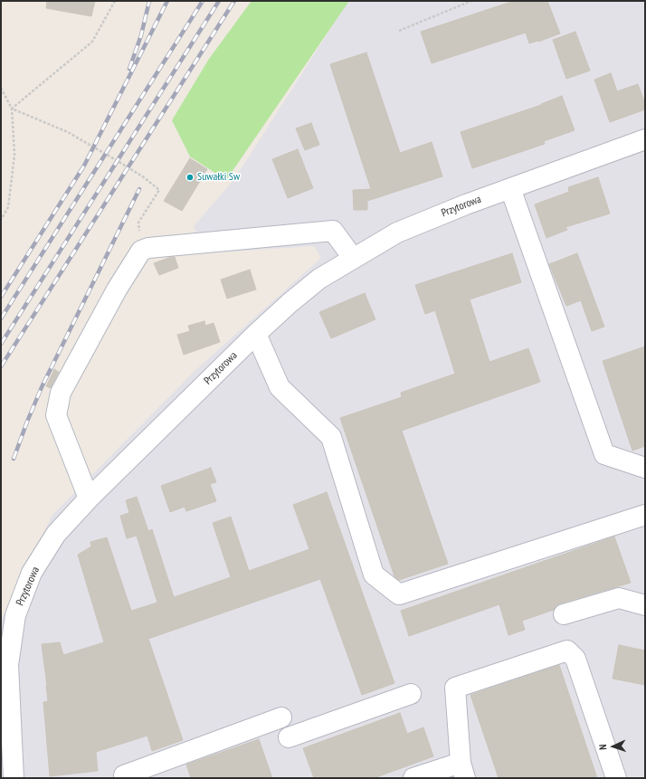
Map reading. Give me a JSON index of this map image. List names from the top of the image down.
{
  "streets": {
    "street": ["Przytorowa"]
  },
  "places": ["Suwałki Sw"],
  "north": "left"
}
